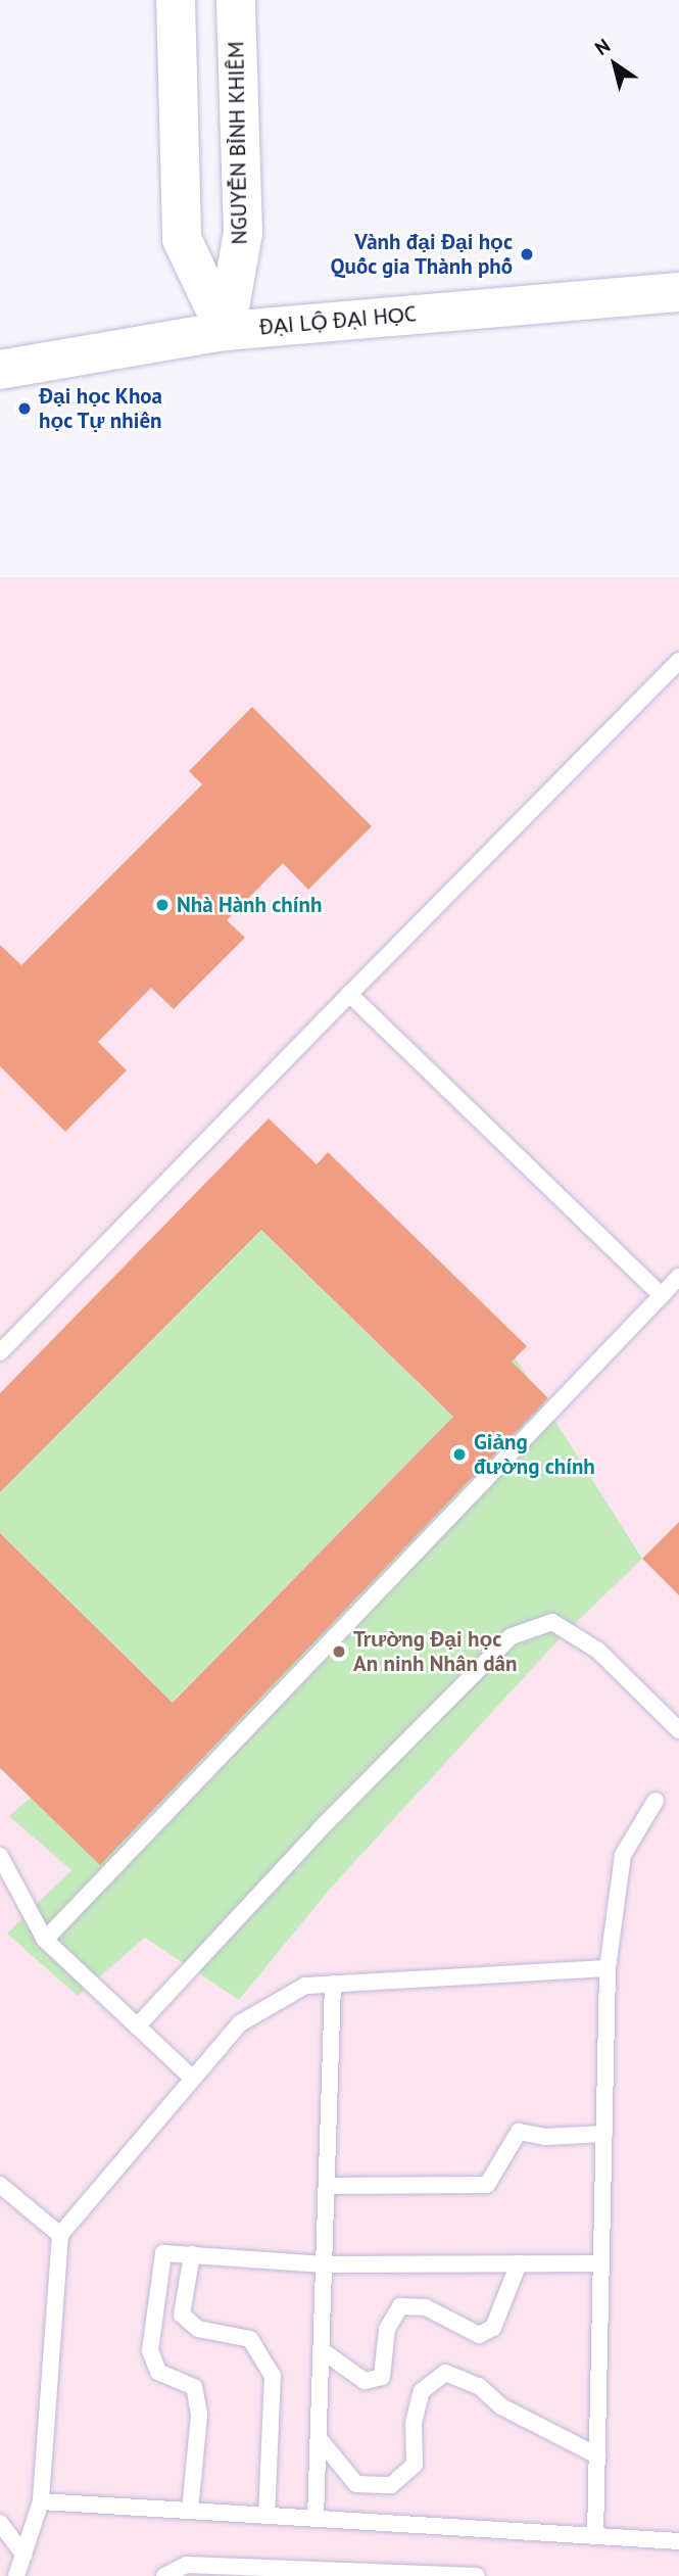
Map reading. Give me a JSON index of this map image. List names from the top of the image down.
{
  "streets": {
    "street": ["NGUYỄN BỈNH KHIÊM", "ĐẠI LỘ ĐẠI HỌC"]
  },
  "crossings": [
    ["NGUYỄN BỈNH KHIÊM", "ĐẠI LỘ ĐẠI HỌC"]
  ],
  "places": [
    "Vành đại Đại học Quốc gia Thành phố",
    "Đại học Khoa học Tự nhiên",
    "Nhà Hành chính",
    "Giảng đường chính",
    "Trường Đại học An ninh Nhân dân"
  ],
  "north": "top left"
}
